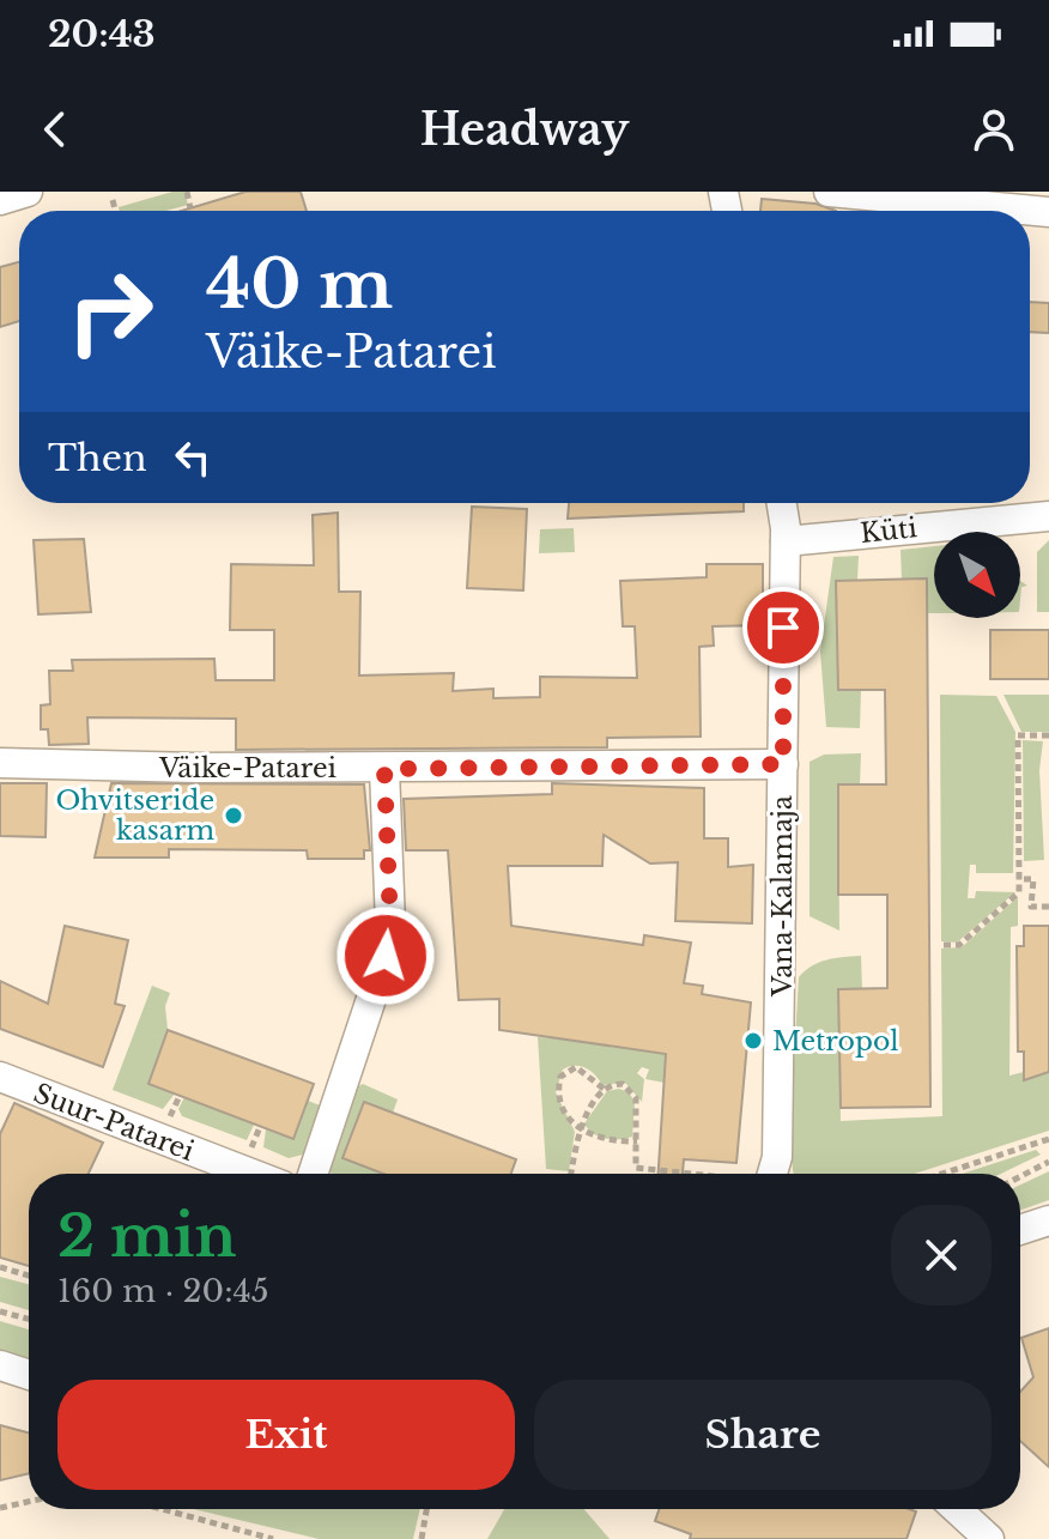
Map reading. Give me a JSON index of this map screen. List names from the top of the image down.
{
  "streets": {
    "street": [
      "Küti",
      "Väike-Patarei",
      "Vana-Kalamaja",
      "Suur-Patarei"
    ]
  },
  "crossings": [
    ["Küti", "Vana-Kalamaja"],
    ["Väike-Patarei", "Vana-Kalamaja"]
  ],
  "places": ["Ohvitseride kasarm", "Metropol"],
  "north": "bottom right",
  "page": {
    "status": "20:43",
    "header": "Headway",
    "turn": ["40 m", "Väike-Patarei"],
    "then": "Then",
    "heading": ["2 min", "160 m · 20:45"],
    "buttons": ["Exit", "Share"]
  }
}
